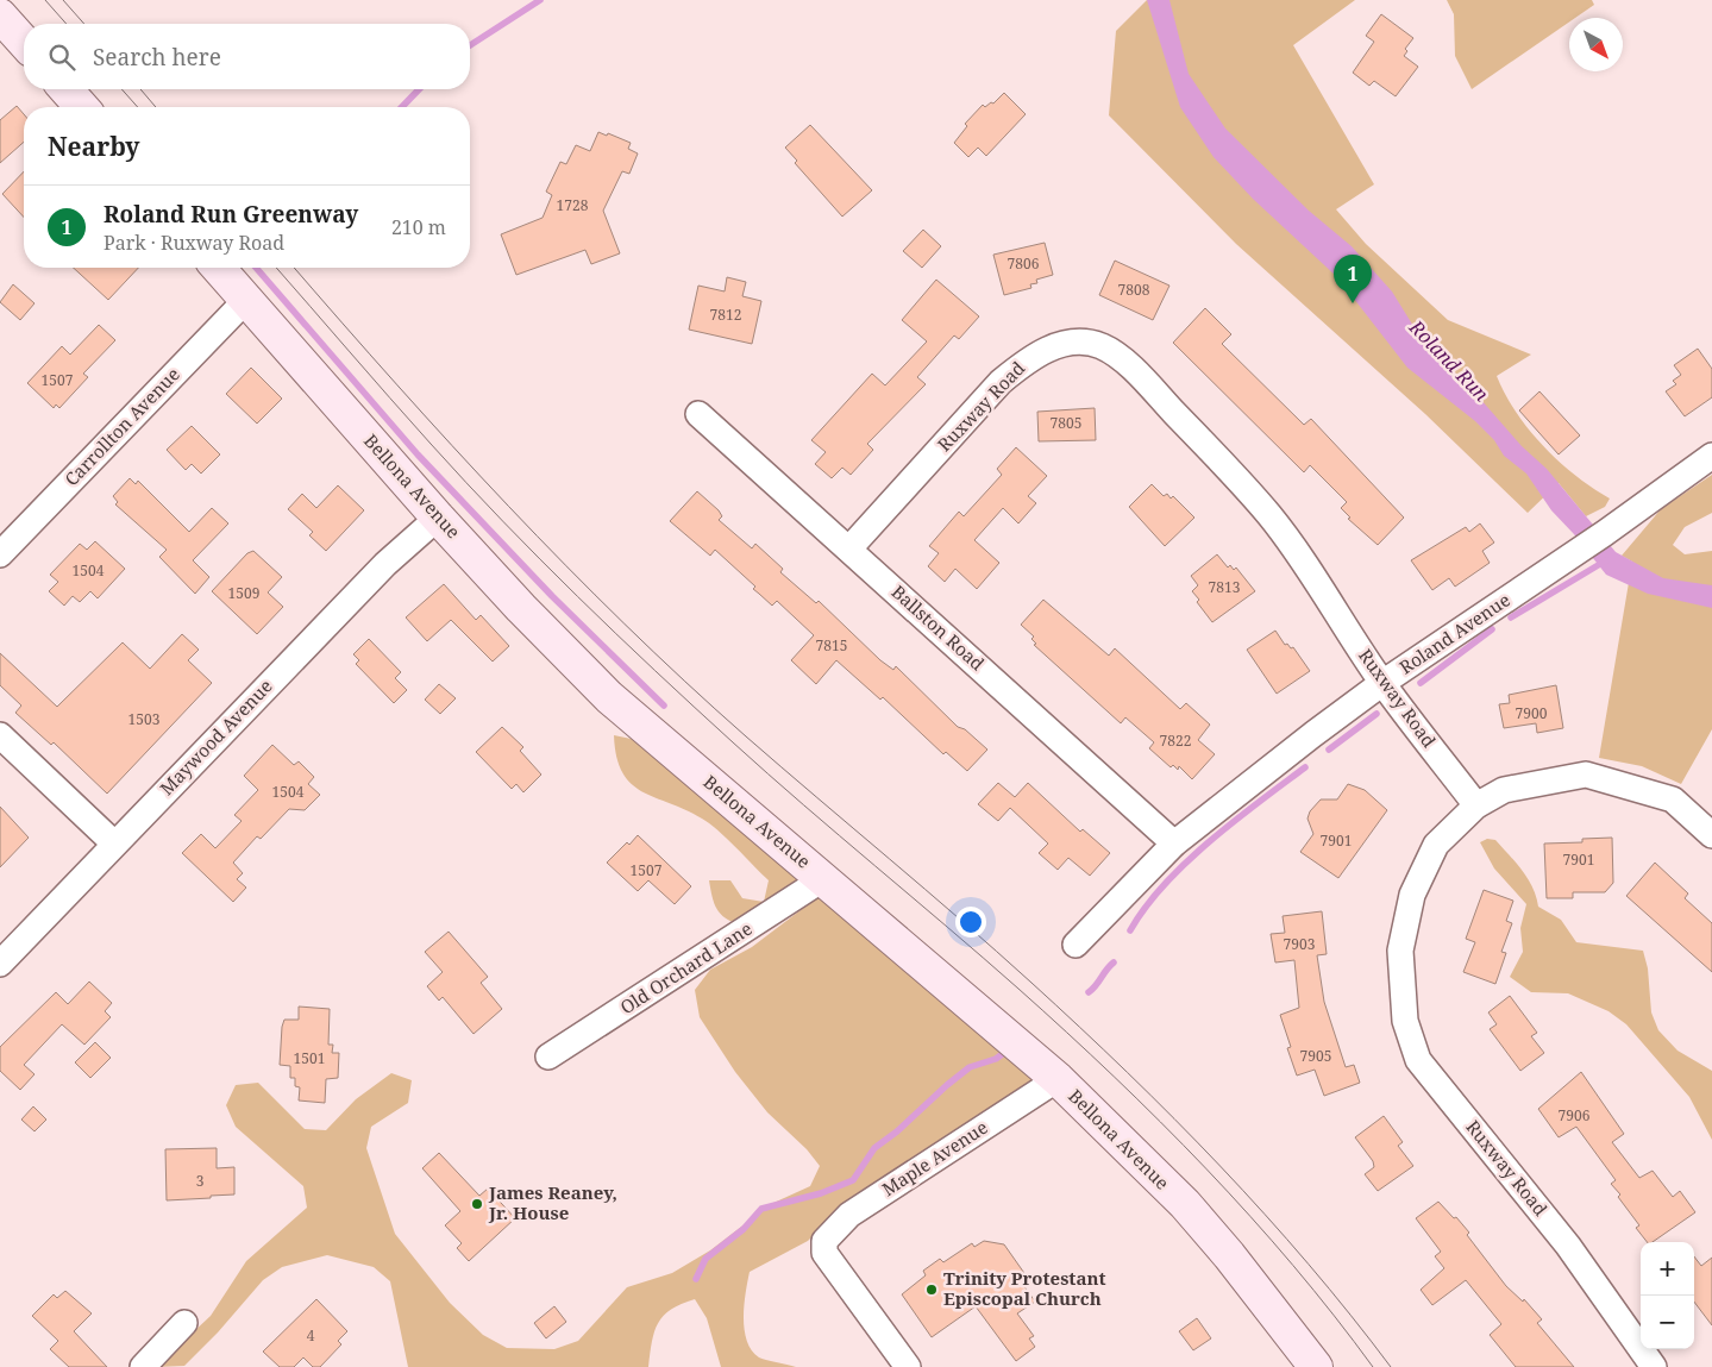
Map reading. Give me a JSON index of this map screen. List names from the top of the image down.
{
  "streets": {
    "street": [
      "Ruxway Road",
      "Carrollton Avenue",
      "Bellona Avenue",
      "Ballston Road",
      "Roland Avenue",
      "Maywood Avenue",
      "Old Orchard Lane",
      "Maple Avenue"
    ]
  },
  "crossings": [
    ["Ruxway Road", "Ballston Road"],
    ["Ruxway Road", "Roland Avenue"],
    ["Carrollton Avenue", "Bellona Avenue"],
    ["Bellona Avenue", "Maywood Avenue"],
    ["Bellona Avenue", "Old Orchard Lane"],
    ["Bellona Avenue", "Maple Avenue"],
    ["Ballston Road", "Roland Avenue"]
  ],
  "water": ["Roland Run"],
  "places": ["James Reaney, Jr. House", "Trinity Protestant Episcopal Church"],
  "house_numbers": [
    "1728",
    "7806",
    "7808",
    "7812",
    "1507",
    "7805",
    "1504",
    "7813",
    "1509",
    "7815",
    "7900",
    "1503",
    "7822",
    "1504",
    "7901",
    "7901",
    "1507",
    "7903",
    "7905",
    "1501",
    "7906",
    "3",
    "4"
  ],
  "north": "bottom right",
  "page": {
    "search": "Search here",
    "heading": "Nearby",
    "list": [
      {
        "mark": "1",
        "name": "Roland Run Greenway",
        "note": "Park · Ruxway Road",
        "value": "210 m"
      }
    ],
    "pins": "1",
    "map_buttons": ["+", "−"]
  }
}
